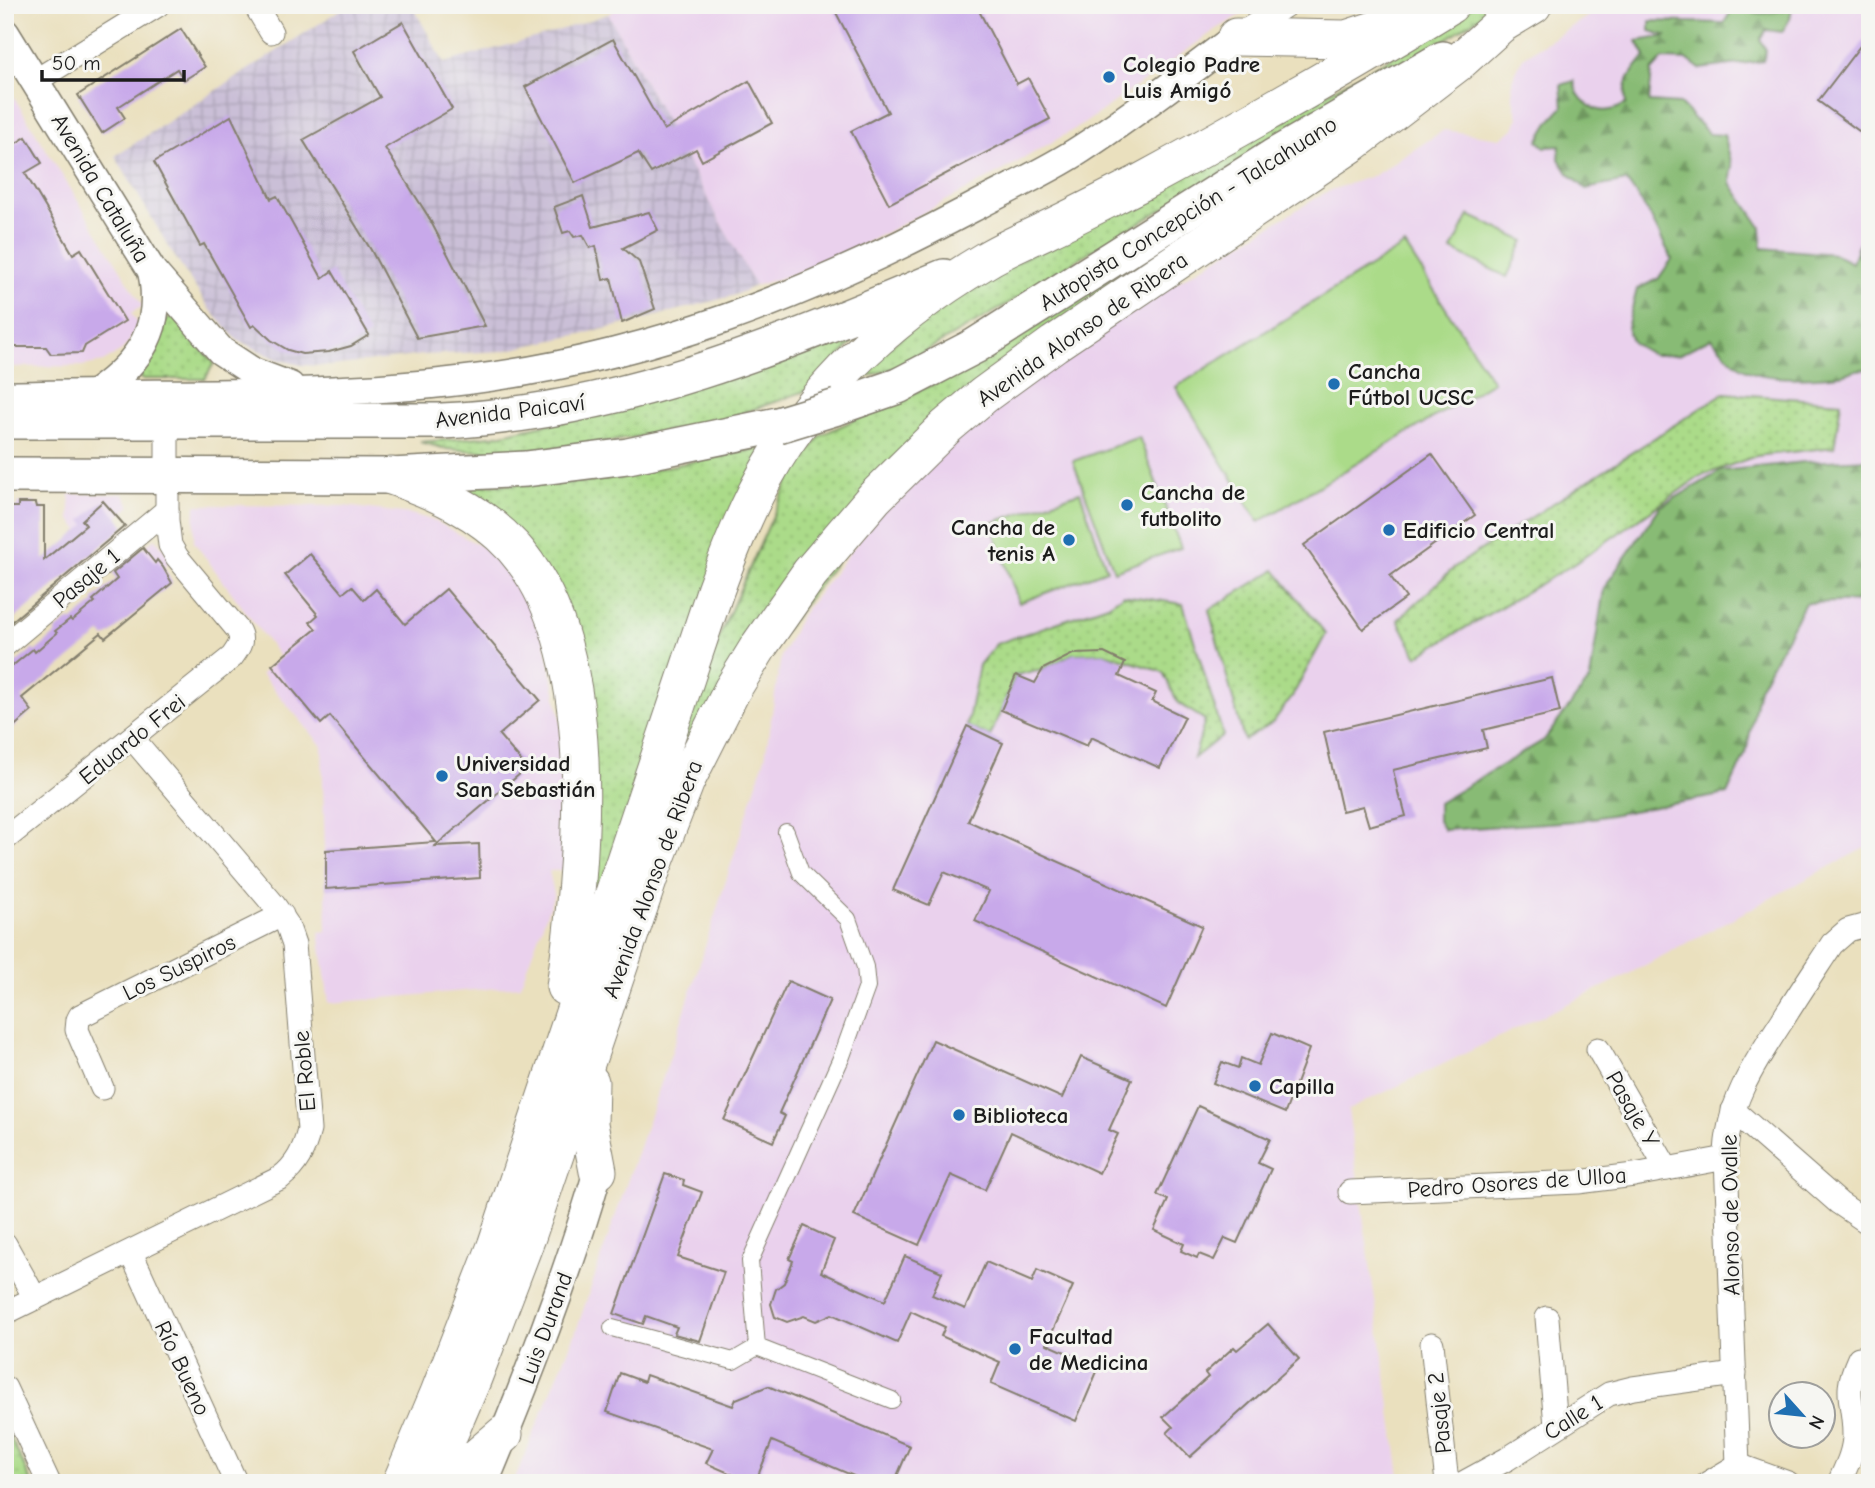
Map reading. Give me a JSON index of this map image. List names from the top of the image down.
{
  "streets": {
    "highway": ["Autopista Concepción - Talcahuano", "Avenida Alonso de Ribera"],
    "main road": ["Avenida Paicaví"],
    "street": [
      "Avenida Cataluña",
      "Pasaje 1",
      "Eduardo Frei",
      "Los Suspiros",
      "El Roble",
      "Pasaje Y",
      "Pedro Osores de Ulloa",
      "Alonso de Ovalle",
      "Luis Durand",
      "Río Bueno",
      "Pasaje 2",
      "Calle 1"
    ]
  },
  "crossings": [
    ["Avenida Cataluña", "Avenida Paicaví"],
    ["Autopista Concepción - Talcahuano", "Avenida Alonso de Ribera"],
    ["Autopista Concepción - Talcahuano", "Avenida Paicaví"],
    ["Avenida Alonso de Ribera", "Avenida Paicaví"],
    ["Pasaje 1", "Eduardo Frei"],
    ["Eduardo Frei", "El Roble"],
    ["Los Suspiros", "El Roble"],
    ["El Roble", "Río Bueno"],
    ["Pasaje Y", "Pedro Osores de Ulloa"],
    ["Pedro Osores de Ulloa", "Alonso de Ovalle"],
    ["Alonso de Ovalle", "Calle 1"]
  ],
  "places": [
    "Colegio Padre Luis Amigó",
    "Cancha Fútbol UCSC",
    "Cancha de futbolito",
    "Edificio Central",
    "Cancha de tenis A",
    "Universidad San Sebastián",
    "Capilla",
    "Biblioteca",
    "Facultad de Medicina"
  ],
  "scale_bar": "50 m",
  "north": "bottom right"
}
